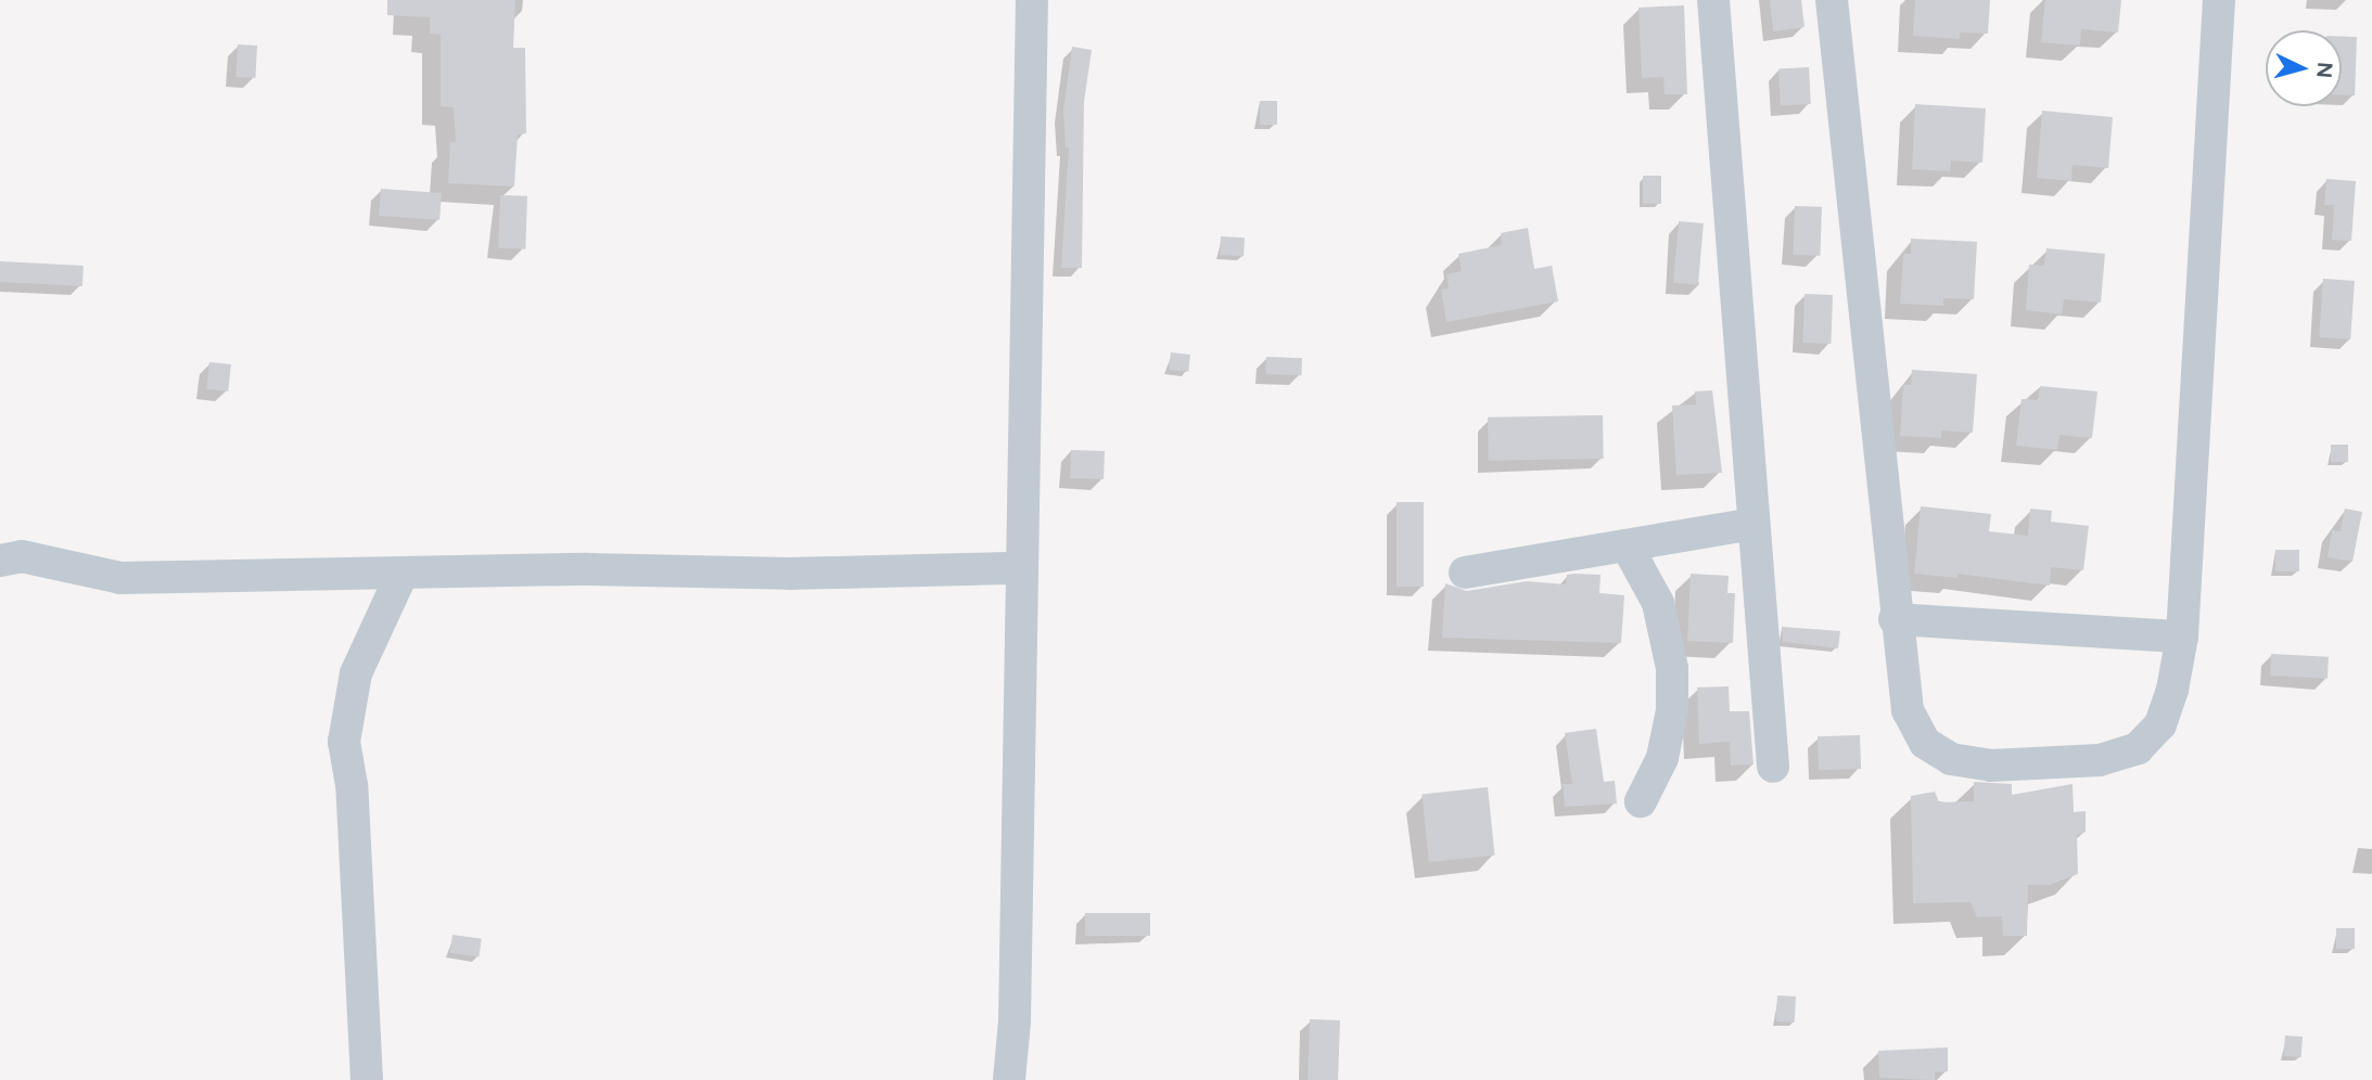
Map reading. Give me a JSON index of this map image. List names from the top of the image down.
{
  "north": "right"
}
